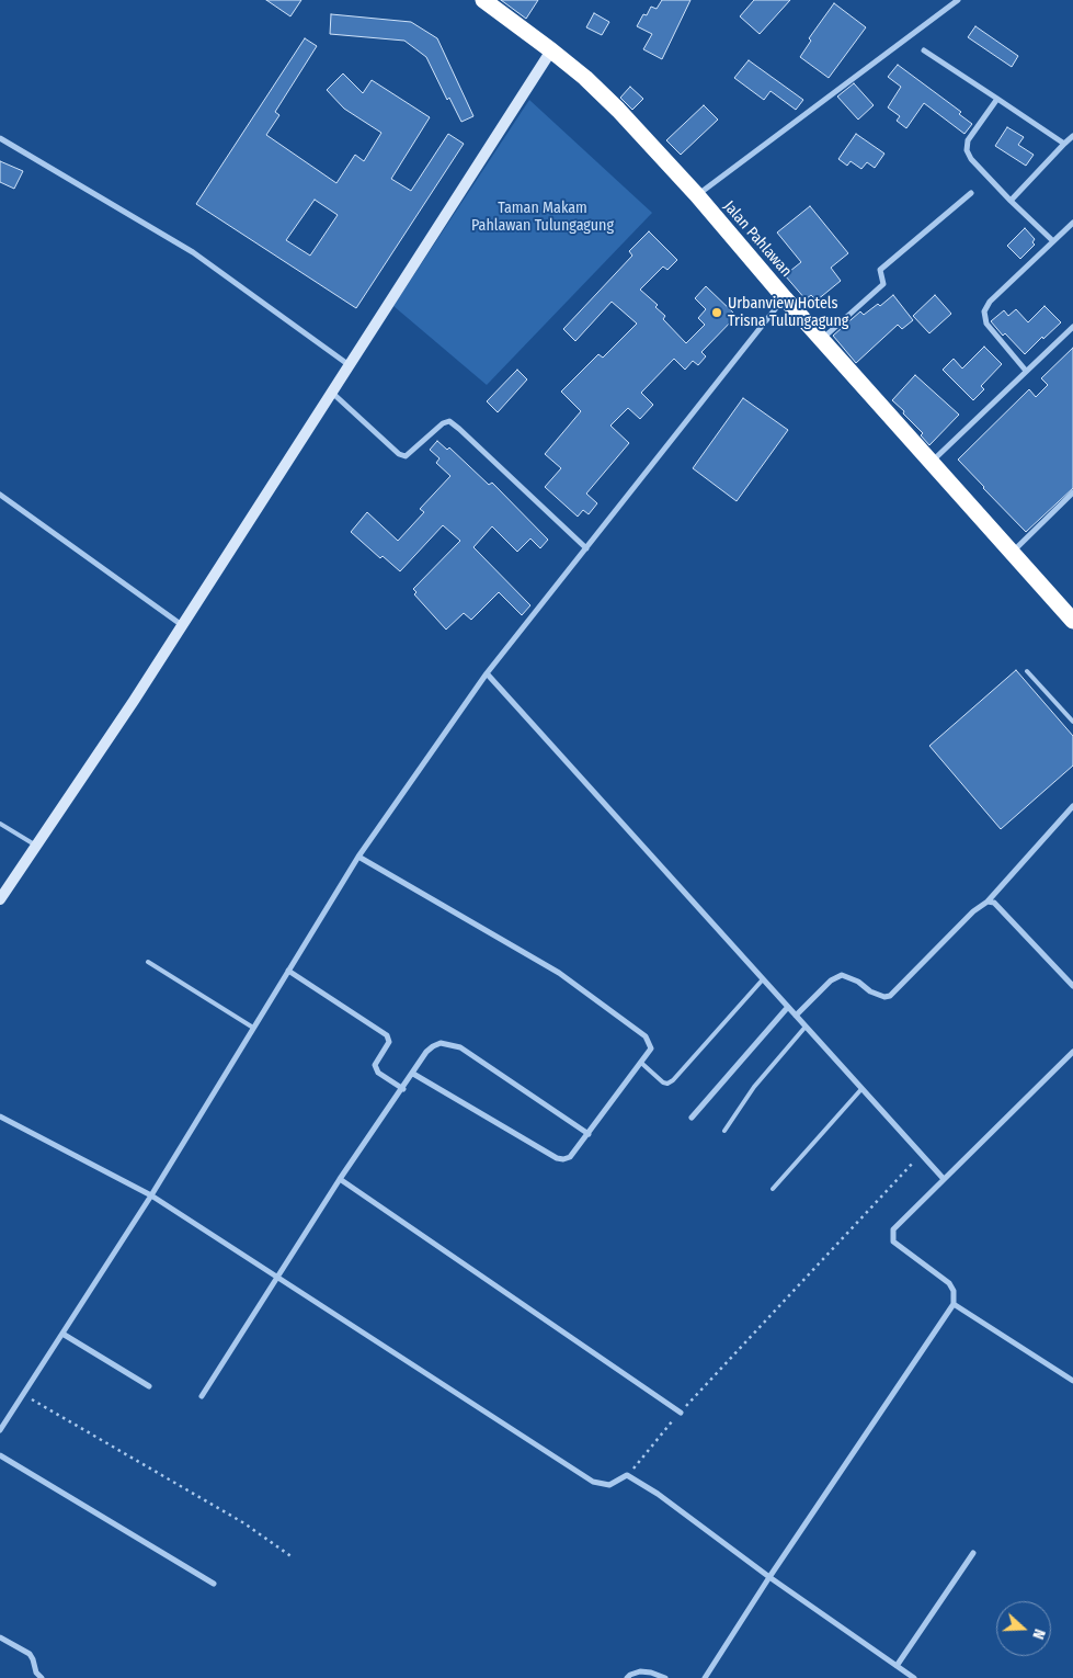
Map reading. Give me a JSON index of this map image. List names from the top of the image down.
{
  "streets": {
    "highway": ["Jalan Pahlawan"]
  },
  "parks": ["Taman Makam Pahlawan Tulungagung"],
  "places": ["Urbanview Hotels Trisna Tulungagung"],
  "north": "right"
}
